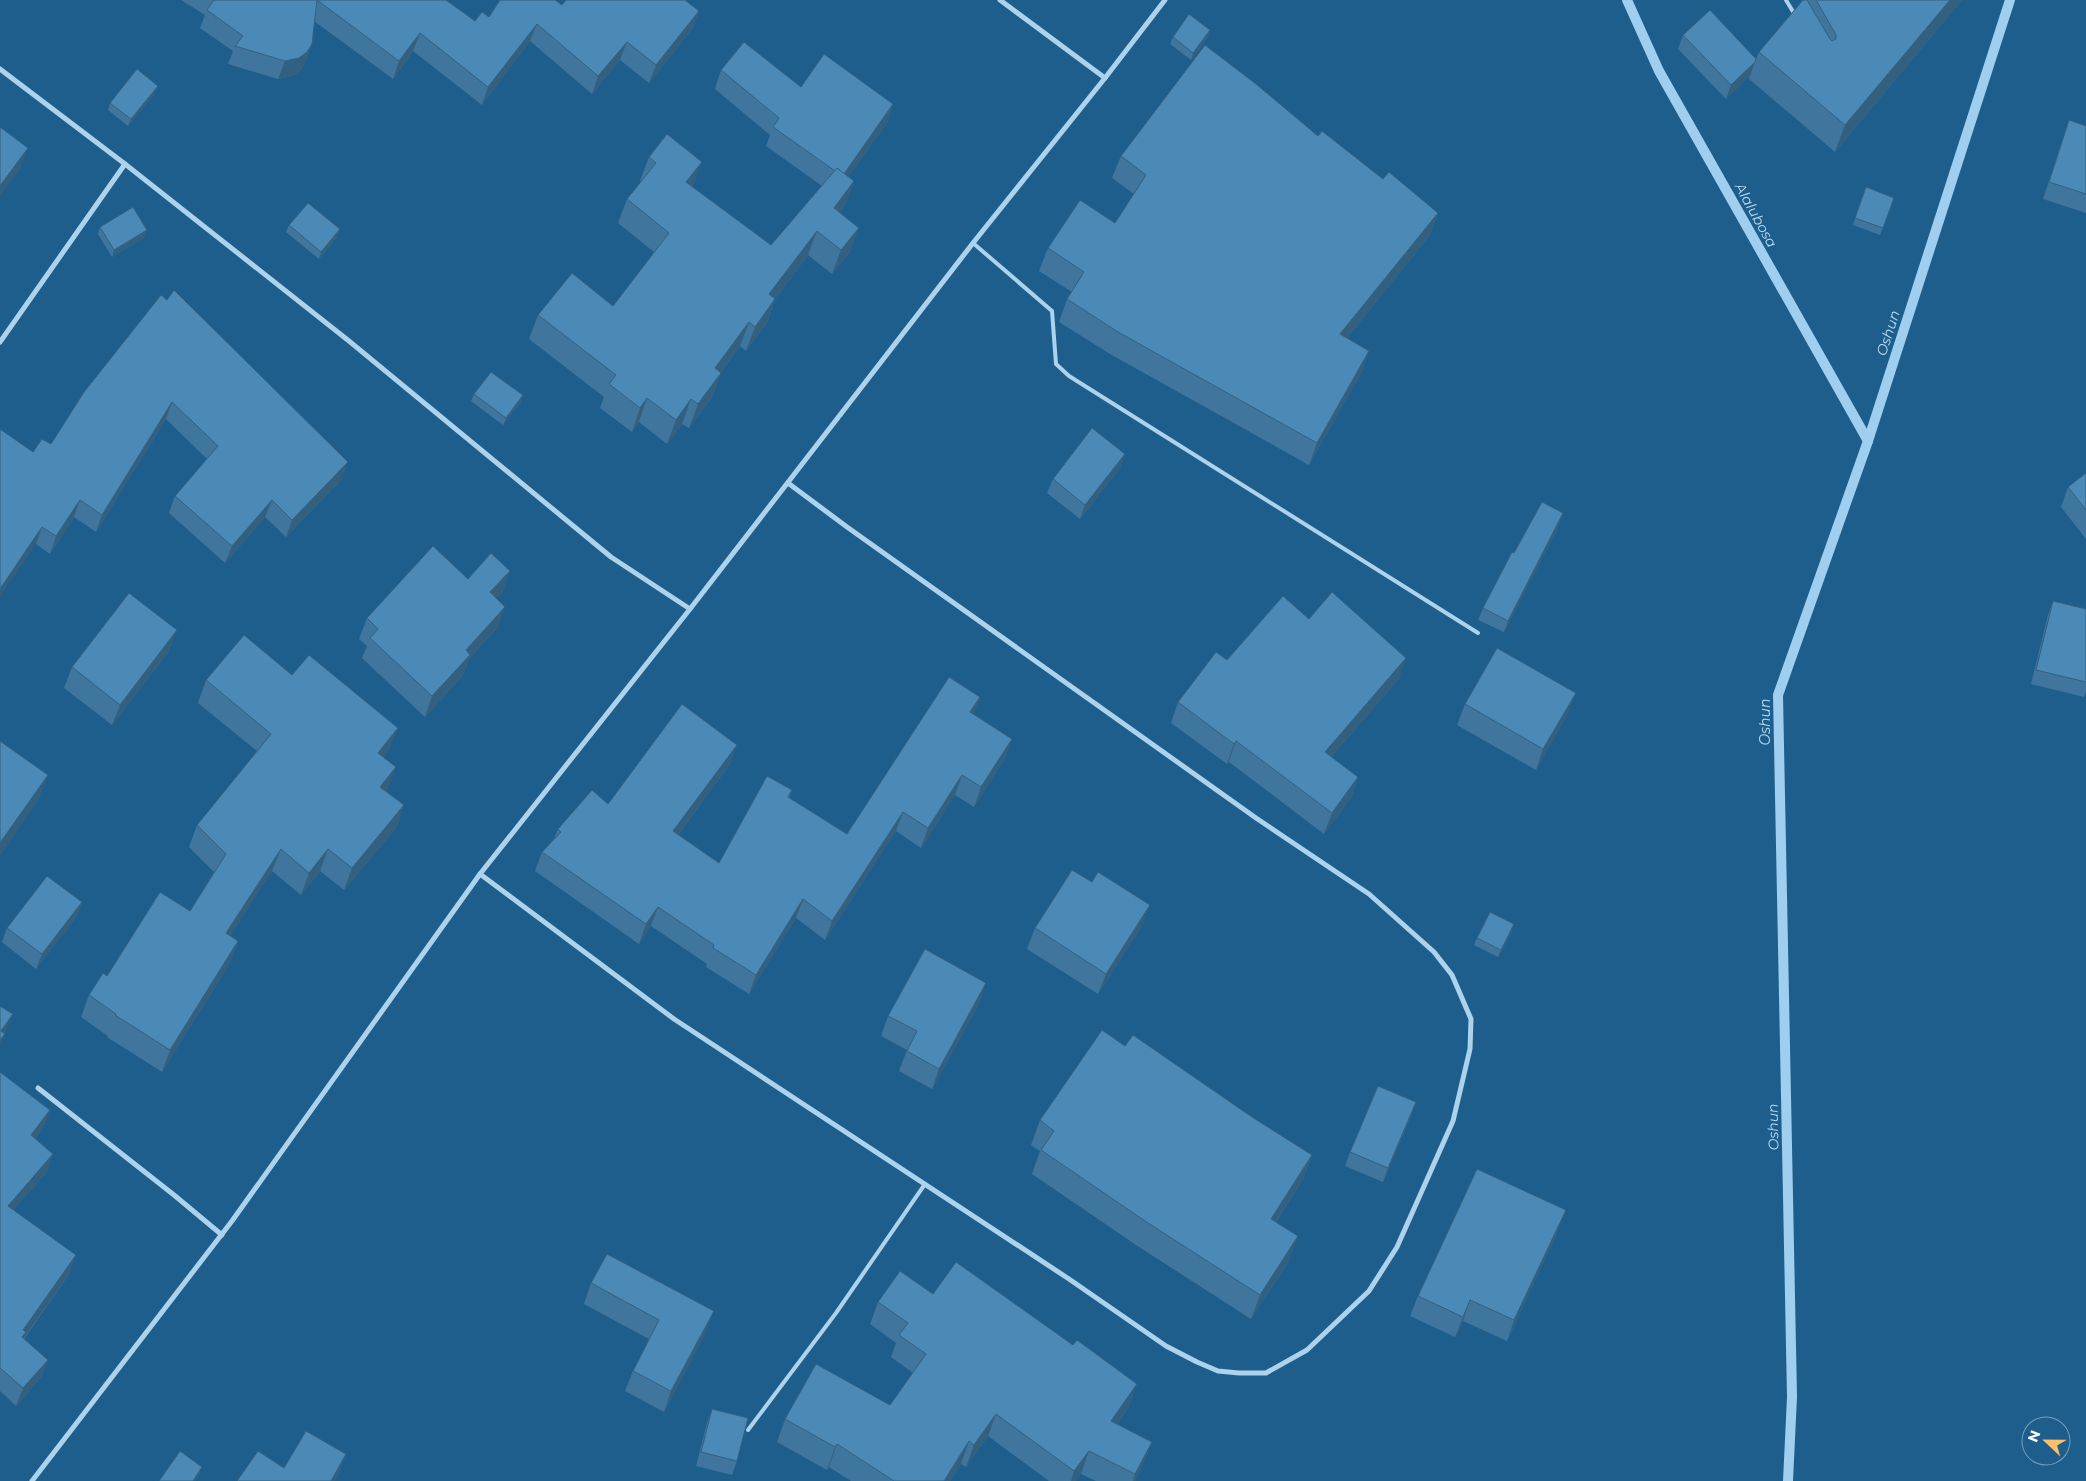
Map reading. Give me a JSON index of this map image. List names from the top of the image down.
{
  "water": ["Alalubosa", "Oshun"],
  "north": "left"
}
